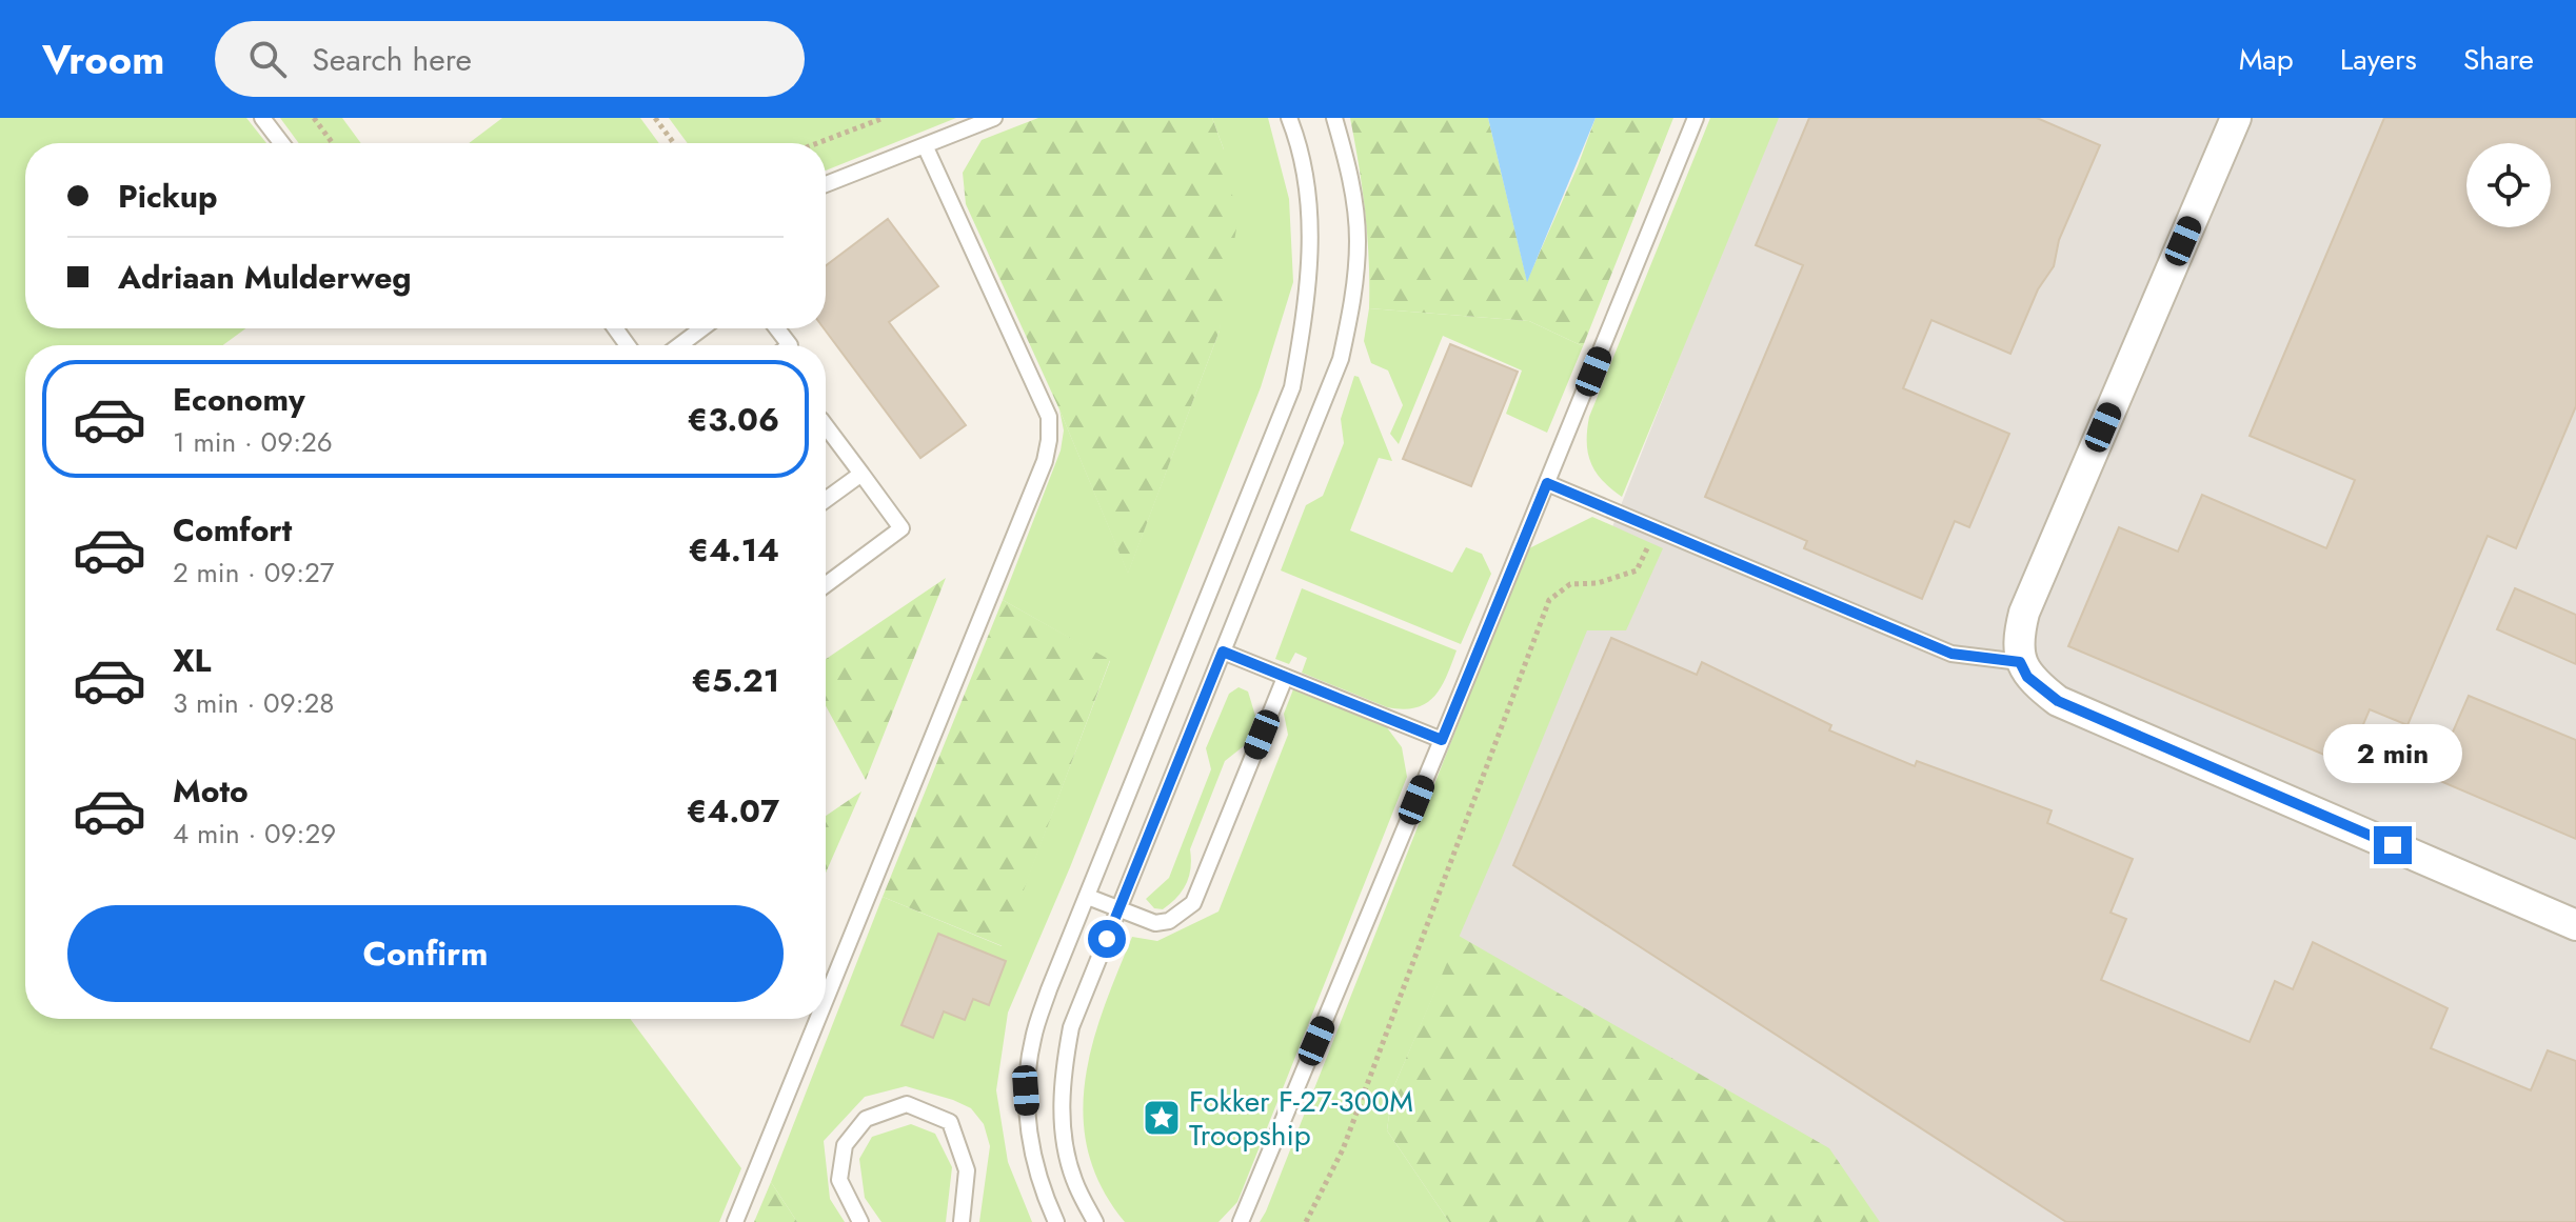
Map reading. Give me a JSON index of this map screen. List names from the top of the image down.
{
  "places": {
    "place": ["Fokker F-27-300M Troopship"]
  },
  "page": {
    "header": "Vroom",
    "search": "Search here",
    "nav": ["Map", "Layers", "Share"],
    "banner": ["Pickup", "Adriaan Mulderweg"],
    "list": [
      {
        "name": "Economy",
        "note": "1 min · 09:26",
        "value": "€3.06"
      },
      {
        "name": "Comfort",
        "note": "2 min · 09:27",
        "value": "€4.14"
      },
      {
        "name": "XL",
        "note": "3 min · 09:28",
        "value": "€5.21"
      },
      {
        "name": "Moto",
        "note": "4 min · 09:29",
        "value": "€4.07"
      }
    ],
    "bubble": "2 min",
    "buttons": "Confirm"
  }
}
